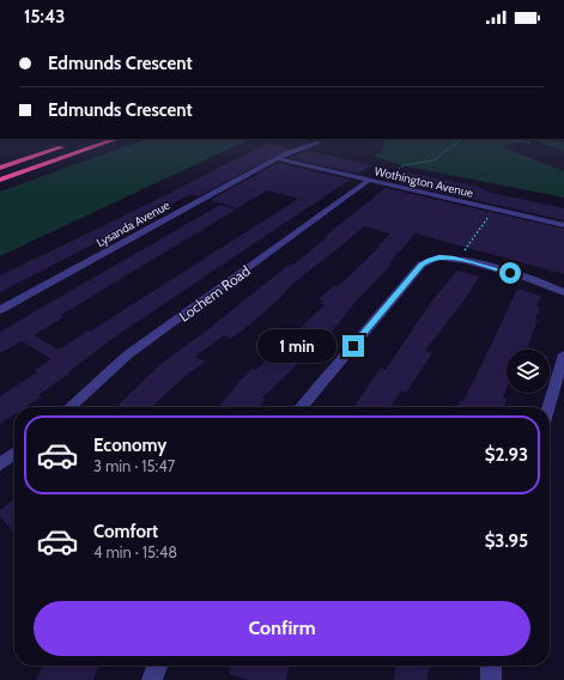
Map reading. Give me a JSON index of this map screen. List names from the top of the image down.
{
  "streets": {
    "street": ["Wothington Avenue", "Lysanda Avenue", "Lochem Road"]
  },
  "crossings": [
    ["Wothington Avenue", "Lysanda Avenue"],
    ["Wothington Avenue", "Lochem Road"]
  ],
  "page": {
    "status": "15:43",
    "banner": ["Edmunds Crescent", "Edmunds Crescent"],
    "bubble": "1 min",
    "list": [
      {
        "name": "Economy",
        "note": "3 min · 15:47",
        "value": "$2.93"
      },
      {
        "name": "Comfort",
        "note": "4 min · 15:48",
        "value": "$3.95"
      }
    ],
    "buttons": "Confirm"
  }
}
